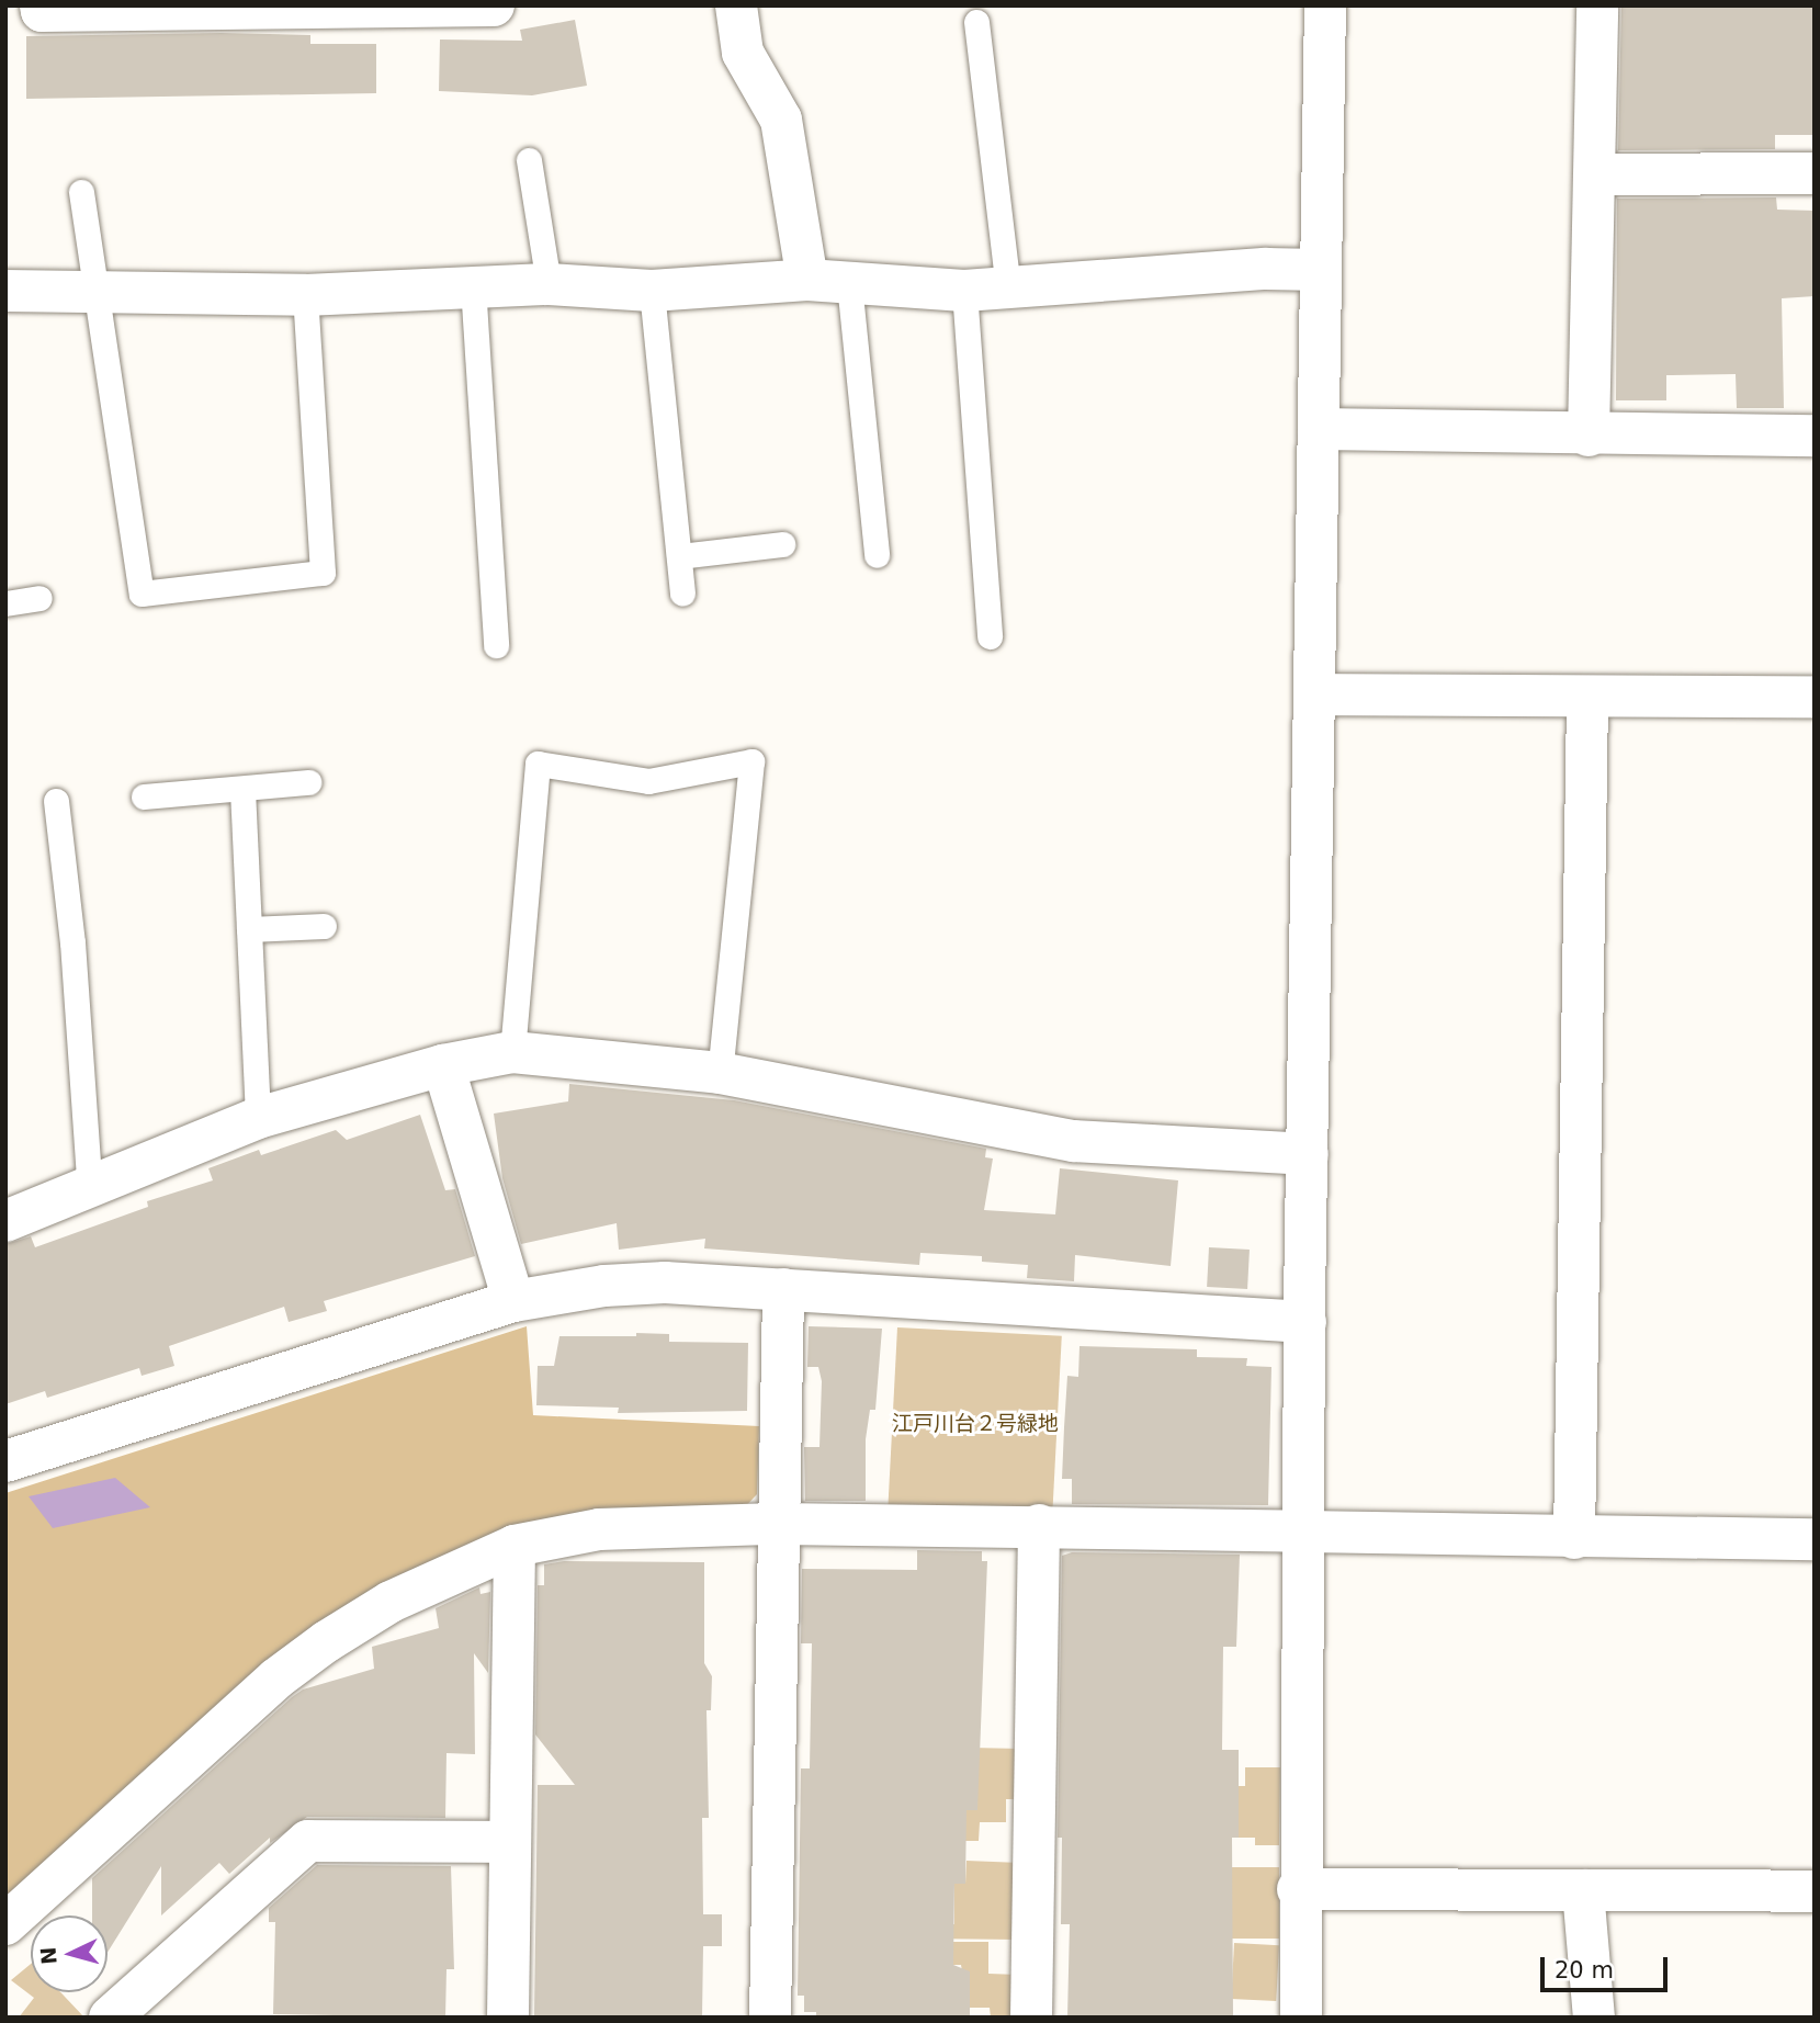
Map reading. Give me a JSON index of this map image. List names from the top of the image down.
{
  "parks": ["江戸川台２号緑地"],
  "scale_bar": "20 m",
  "north": "left"
}
